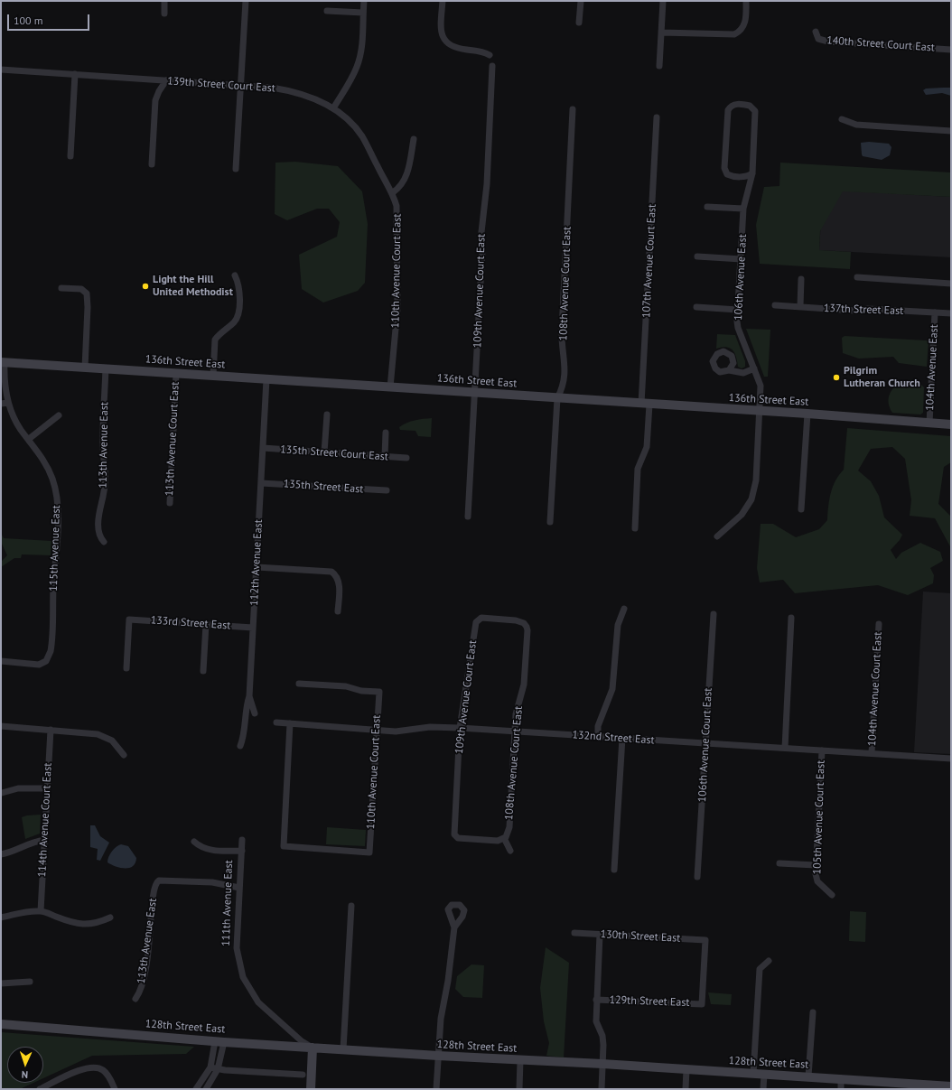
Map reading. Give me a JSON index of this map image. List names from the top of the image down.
{
  "streets": {
    "street": [
      "140th Street Court East",
      "139th Street Court East",
      "107th Avenue Court East",
      "110th Avenue Court East",
      "106th Avenue East",
      "108th Avenue Court East",
      "109th Avenue Court East",
      "137th Street East",
      "136th Street East",
      "104th Avenue East",
      "113th Avenue Court East",
      "113th Avenue East",
      "135th Street Court East",
      "135th Street East",
      "115th Avenue East",
      "112th Avenue East",
      "133rd Street East",
      "104th Avenue Court East",
      "132nd Street East",
      "106th Avenue Court East",
      "105th Avenue Court East",
      "114th Avenue Court East",
      "111th Avenue East",
      "130th Street East",
      "129th Street East",
      "128th Street East"
    ]
  },
  "crossings": [
    ["139th Street Court East", "110th Avenue Court East"],
    ["107th Avenue Court East", "136th Street East"],
    ["110th Avenue Court East", "136th Street East"],
    ["110th Avenue Court East", "132nd Street East"],
    ["106th Avenue East", "136th Street East"],
    ["108th Avenue Court East", "109th Avenue Court East"],
    ["108th Avenue Court East", "136th Street East"],
    ["108th Avenue Court East", "132nd Street East"],
    ["109th Avenue Court East", "136th Street East"],
    ["109th Avenue Court East", "132nd Street East"],
    ["137th Street East", "104th Avenue East"],
    ["136th Street East", "104th Avenue East"],
    ["136th Street East", "113th Avenue Court East"],
    ["136th Street East", "113th Avenue East"],
    ["136th Street East", "115th Avenue East"],
    ["136th Street East", "112th Avenue East"],
    ["113th Avenue East", "111th Avenue East"],
    ["135th Street Court East", "112th Avenue East"],
    ["135th Street East", "112th Avenue East"],
    ["112th Avenue East", "133rd Street East"],
    ["104th Avenue Court East", "132nd Street East"],
    ["132nd Street East", "106th Avenue Court East"],
    ["132nd Street East", "105th Avenue Court East"],
    ["111th Avenue East", "128th Street East"],
    ["130th Street East", "129th Street East"]
  ],
  "places": ["Light the Hill United Methodist", "Pilgrim Lutheran Church"],
  "scale_bar": "100 m",
  "north": "bottom"
}
